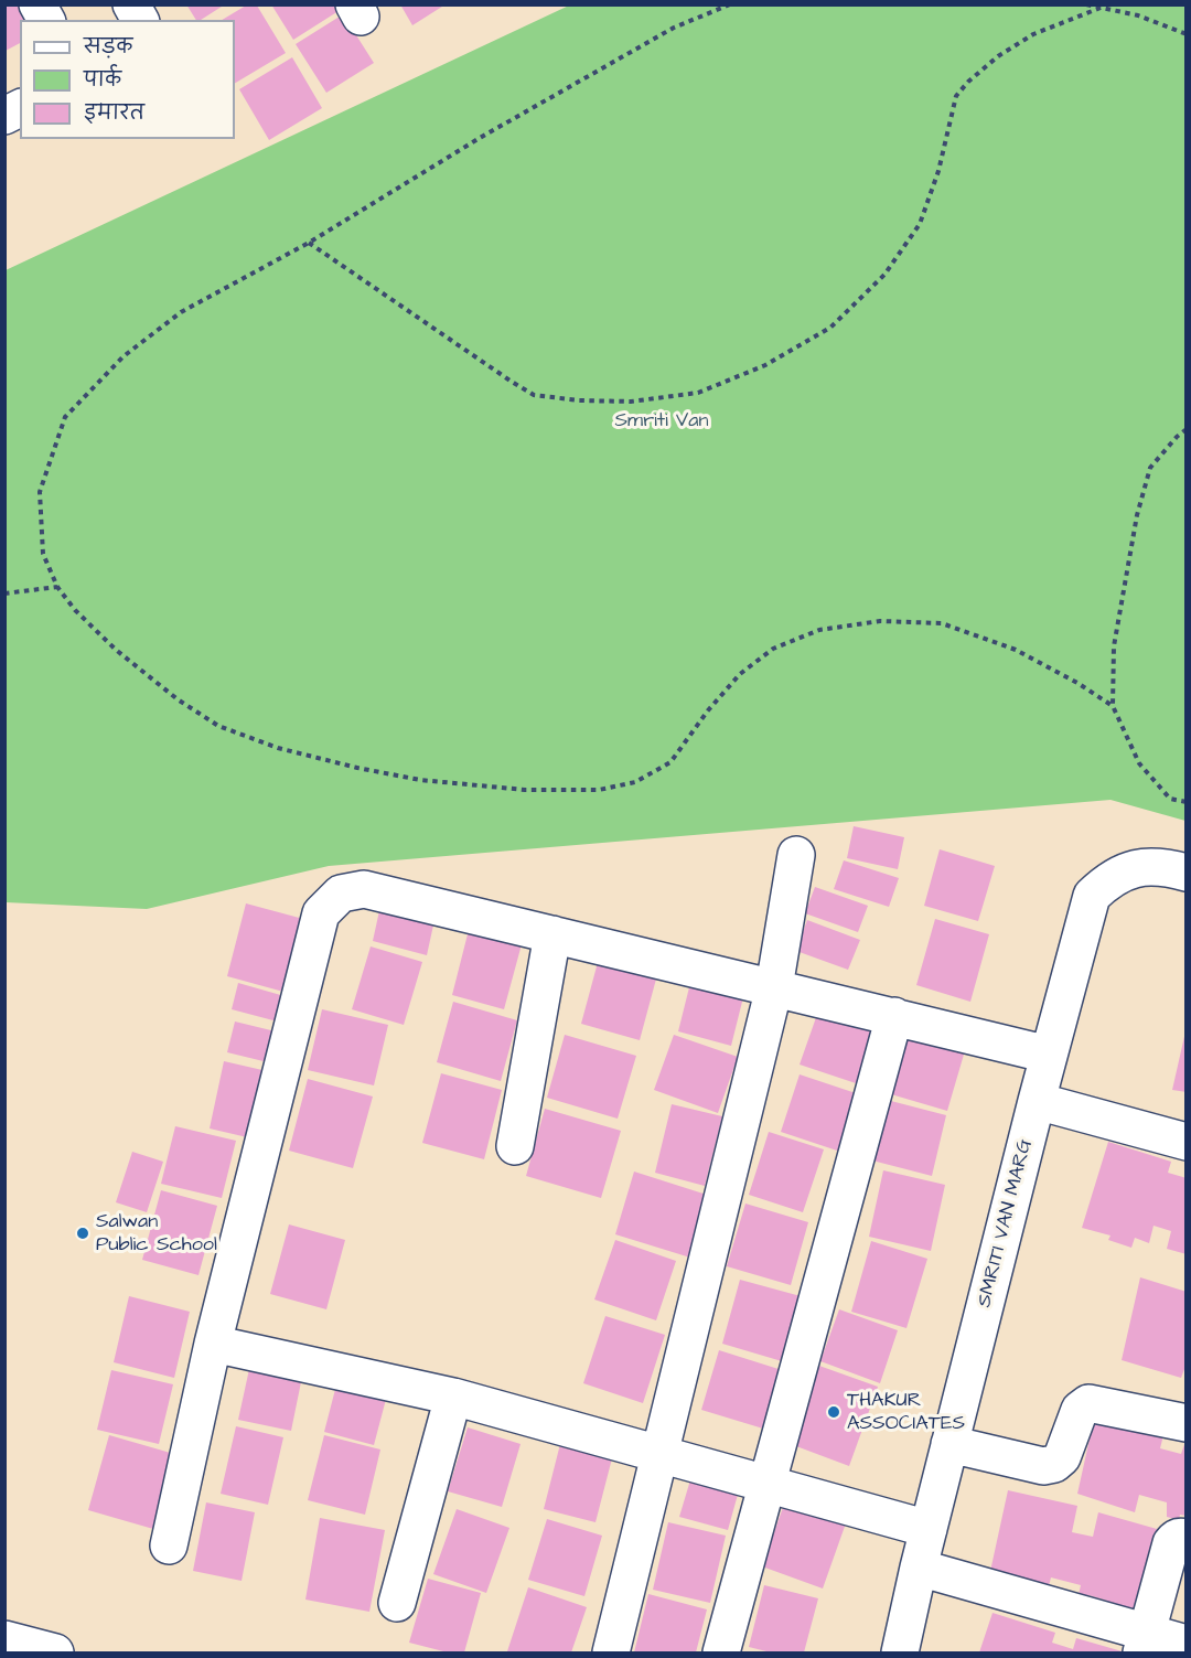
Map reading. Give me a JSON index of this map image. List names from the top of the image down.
{
  "streets": {
    "street": ["SMRITI VAN MARG"]
  },
  "parks": ["Smriti Van"],
  "places": ["Salwan Public School", "THAKUR ASSOCIATES"],
  "legend": ["सड़क", "पार्क", "इमारत"]
}
